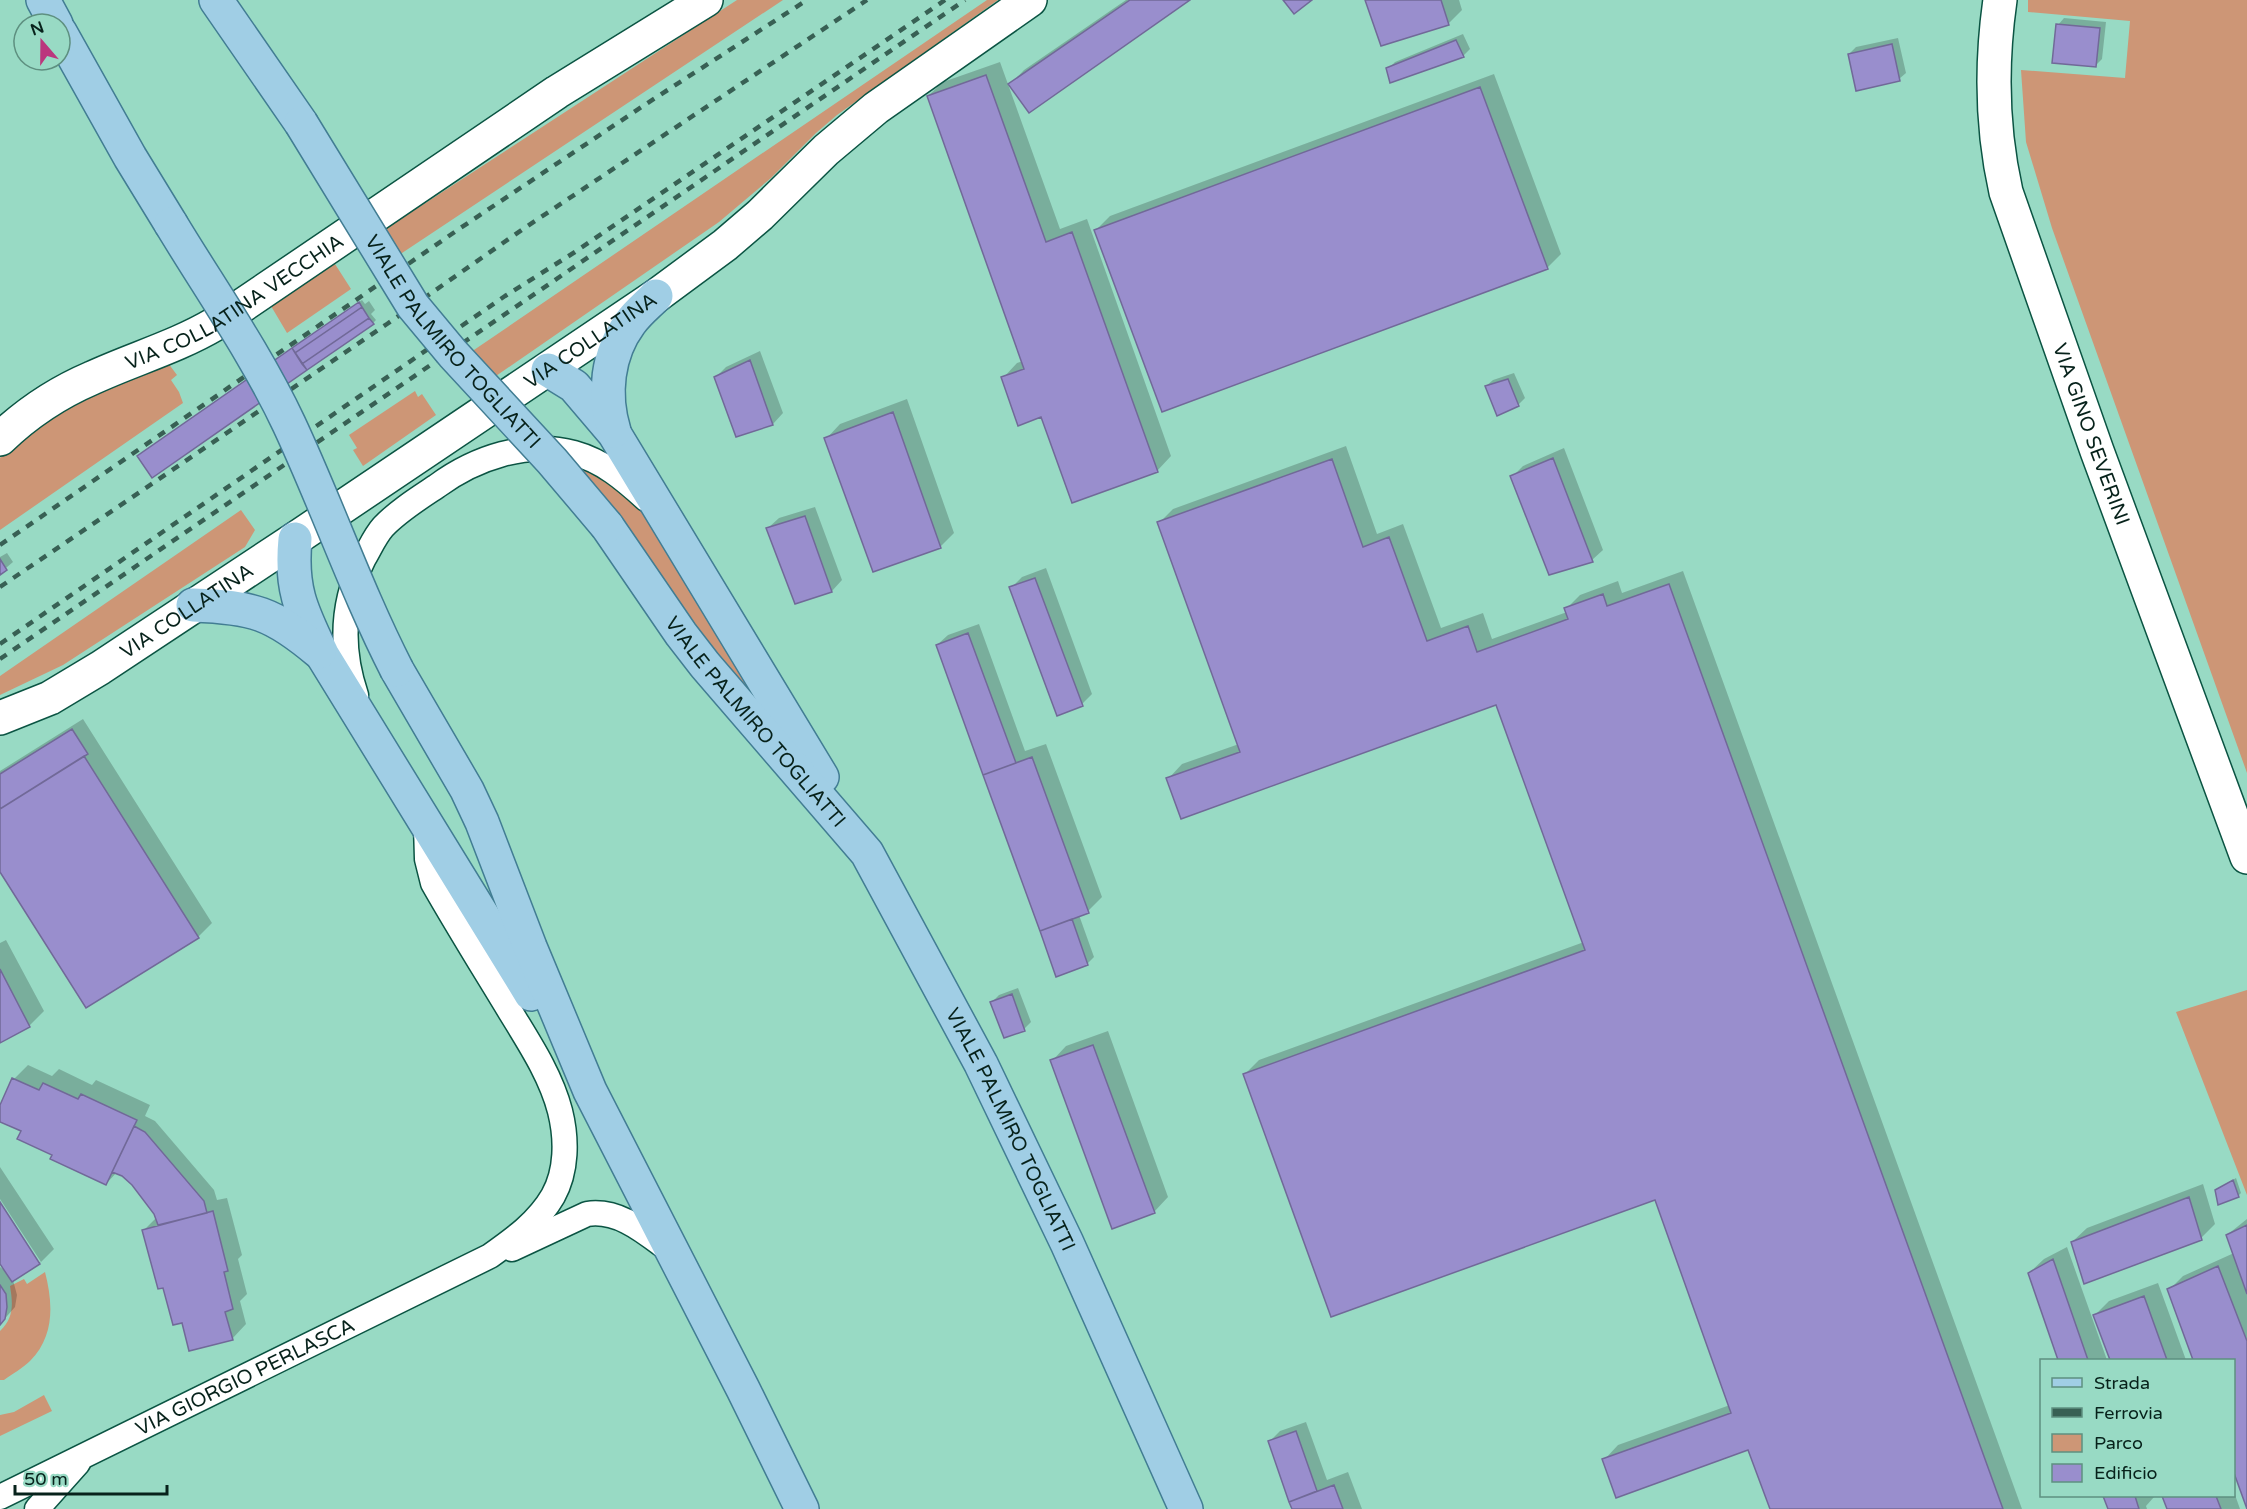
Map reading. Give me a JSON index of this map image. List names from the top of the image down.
{
  "streets": {
    "main road": ["VIALE PALMIRO TOGLIATTI"],
    "street": [
      "VIA COLLATINA VECCHIA",
      "VIA COLLATINA",
      "VIA GINO SEVERINI",
      "VIA GIORGIO PERLASCA"
    ]
  },
  "legend": [
    "Strada",
    "Ferrovia",
    "Parco",
    "Edificio"
  ],
  "scale_bar": "50 m",
  "north": "top"
}
